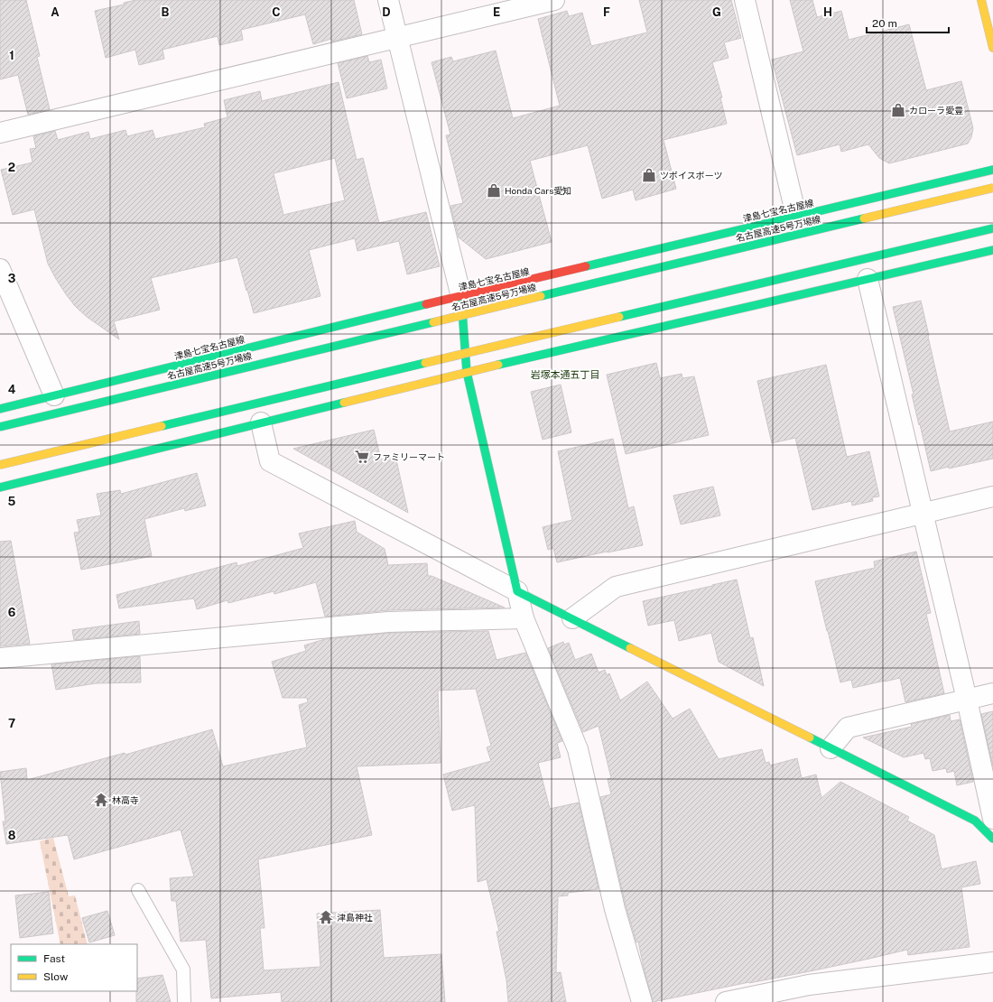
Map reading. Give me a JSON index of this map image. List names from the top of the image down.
{
  "streets": {
    "main road": ["津島七宝名古屋線", "名古屋高速5号万場線"]
  },
  "districts": ["岩塚本通五丁目"],
  "places": {
    "shop": ["カローラ愛豊", "ツボイスポーツ", "Honda Cars愛知"],
    "supermarket": ["ファミリーマート"],
    "temple": ["林高寺", "津島神社"]
  },
  "legend": ["Fast", "Slow"],
  "scale_bar": "20 m",
  "grid": {
    "columns": [
      "A",
      "B",
      "C",
      "D",
      "E",
      "F",
      "G",
      "H"
    ],
    "rows": [
      "1",
      "2",
      "3",
      "4",
      "5",
      "6",
      "7",
      "8"
    ]
  }
}
